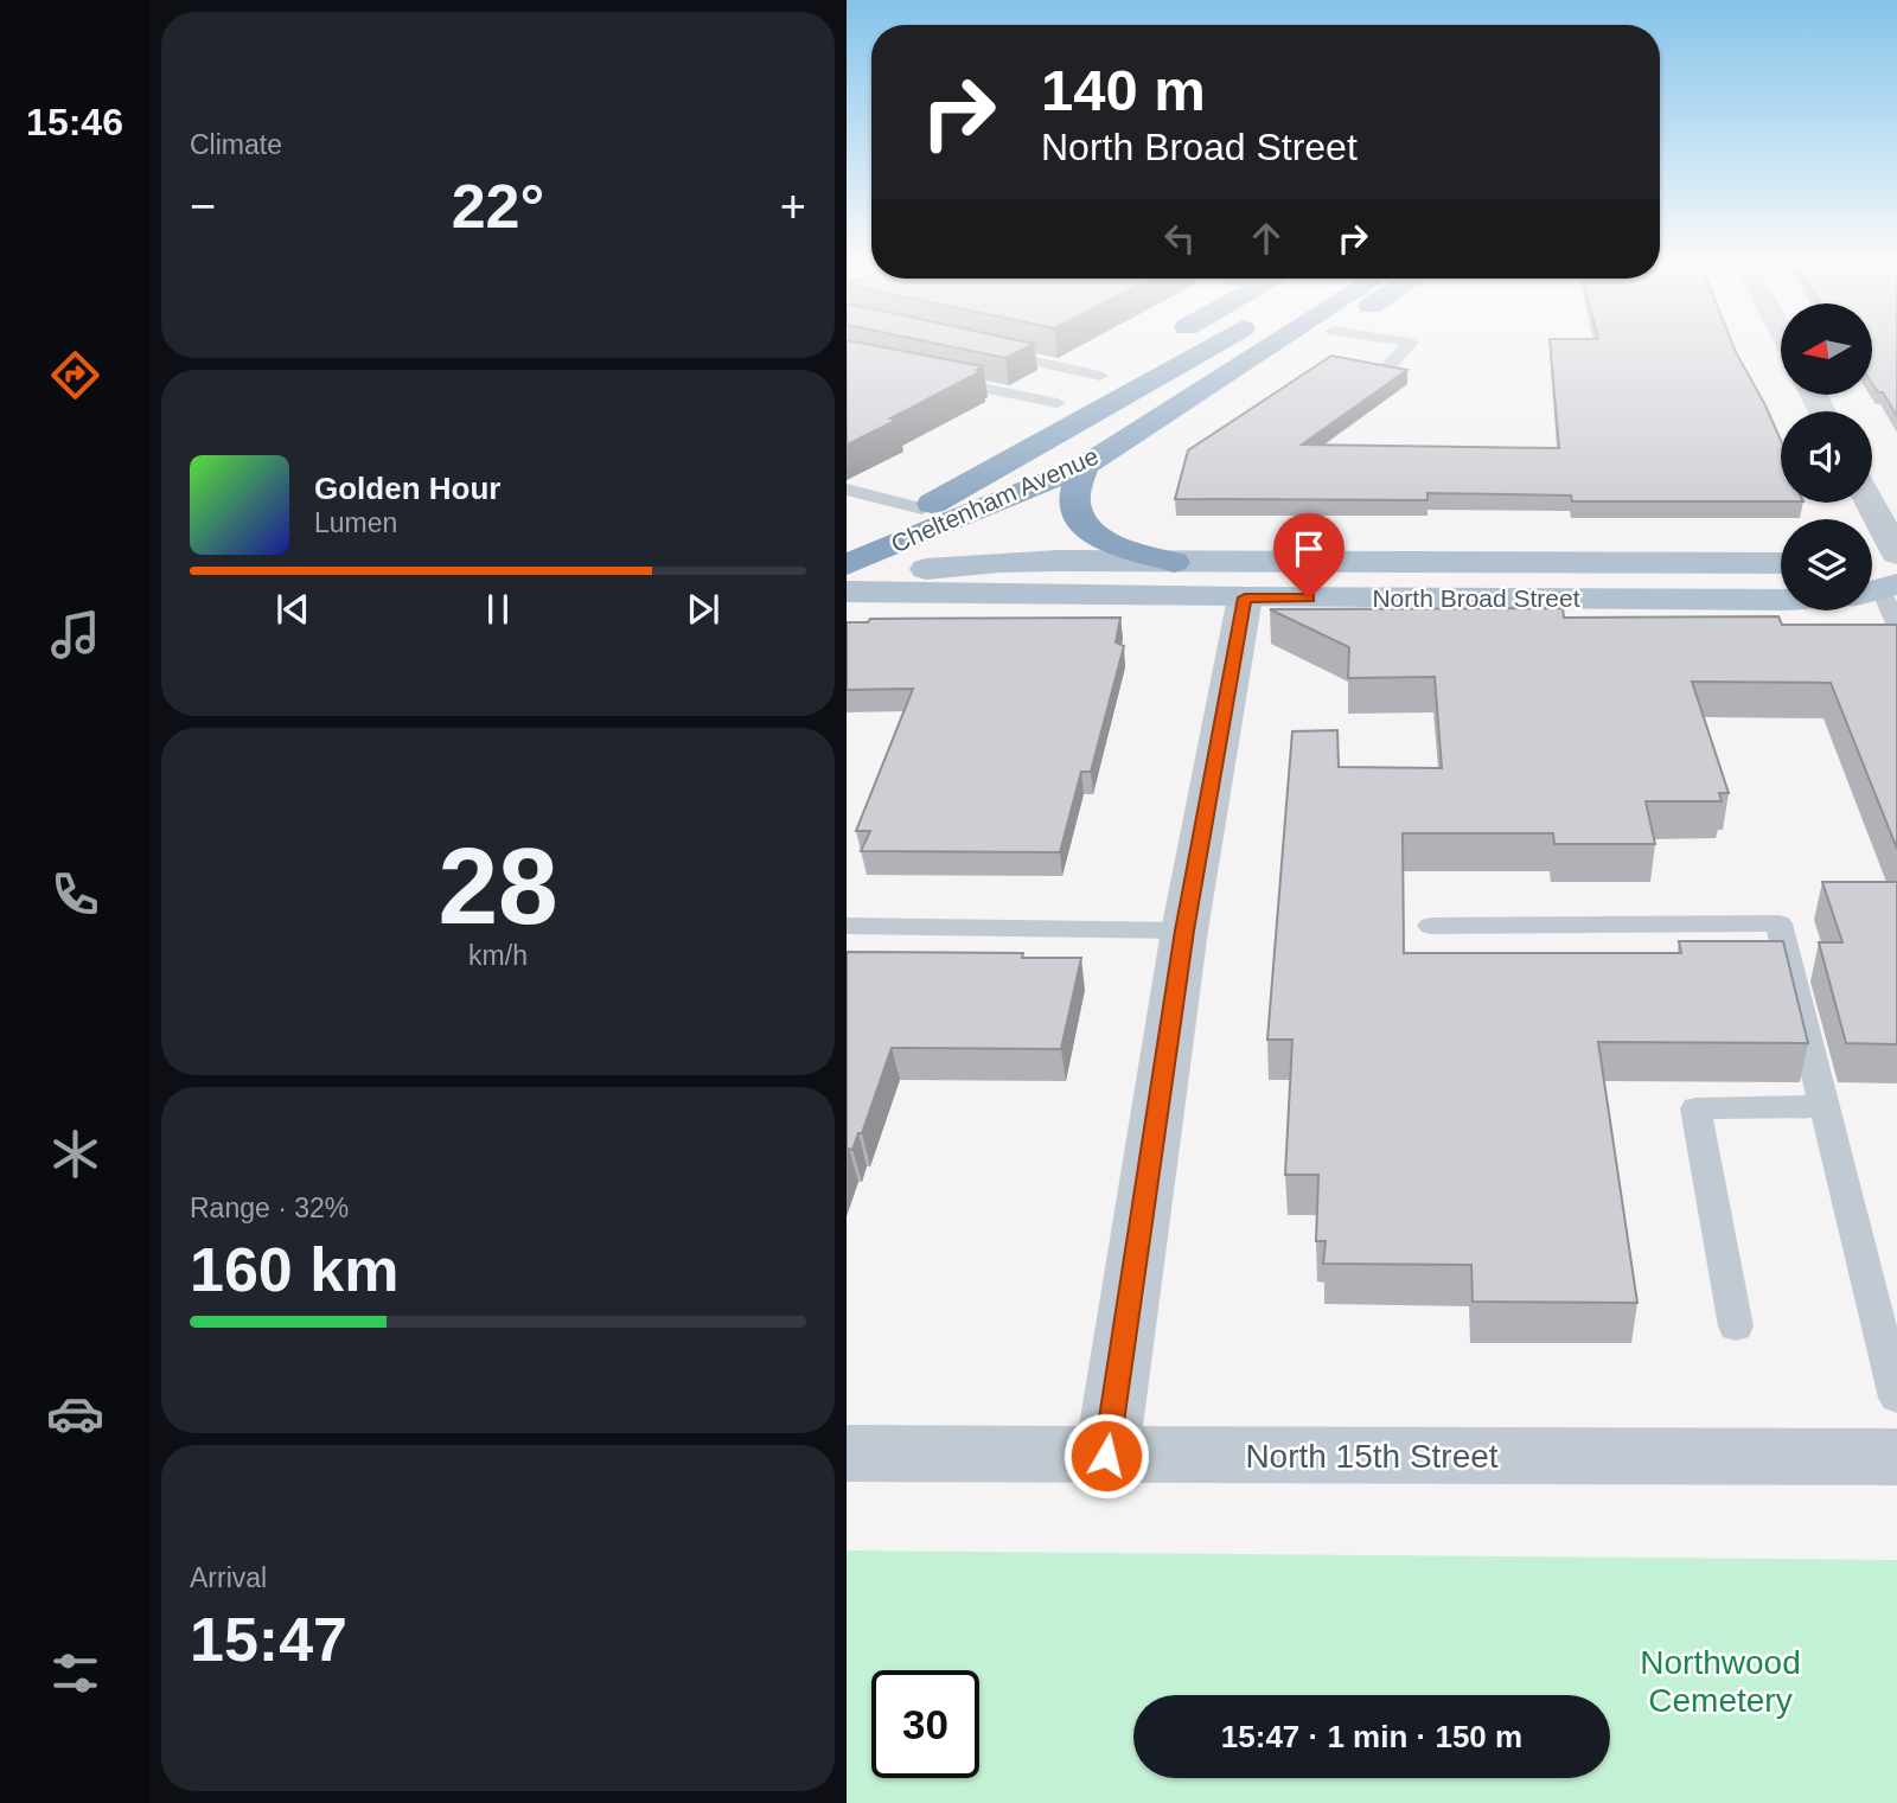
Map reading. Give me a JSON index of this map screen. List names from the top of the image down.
{
  "streets": {
    "highway": ["Cheltenham Avenue"],
    "main road": ["North Broad Street"],
    "street": ["North 15th Street"]
  },
  "parks": ["Northwood Cemetery"],
  "north": "left",
  "page": {
    "tabs": "15:46",
    "tile": [
      "Climate",
      ["28", "km/h"],
      ["Range · 32%", "160 km"],
      ["Arrival", "15:47"]
    ],
    "turn": ["140 m", "North Broad Street"],
    "heat": ["−", "22°", "+"],
    "song": ["Golden Hour", "Lumen"],
    "limit": "30",
    "trip": "15:47 · 1 min · 150 m"
  }
}
